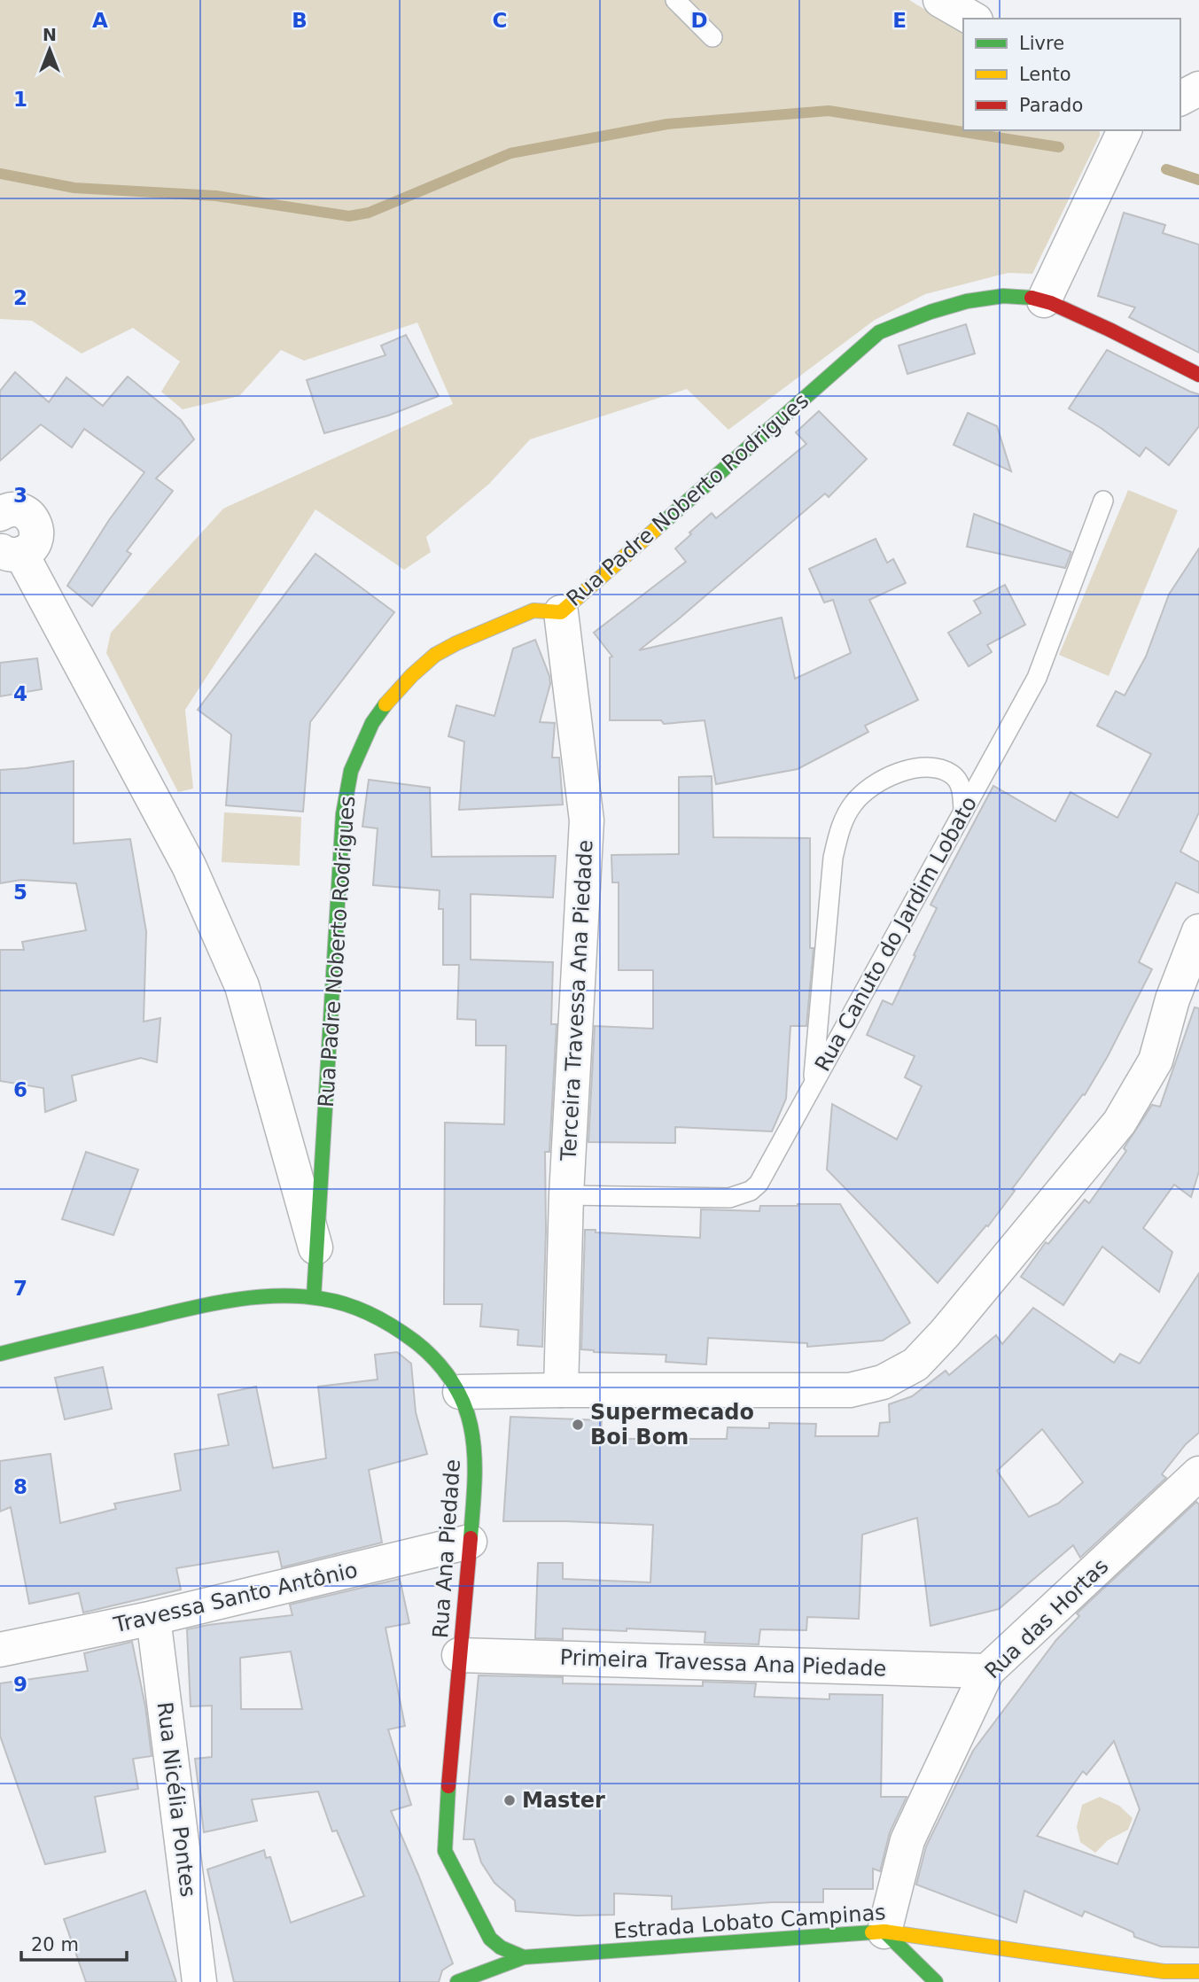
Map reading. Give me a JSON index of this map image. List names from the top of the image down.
{
  "streets": {
    "main road": ["Rua Padre Noberto Rodrigues", "Rua Ana Piedade", "Estrada Lobato Campinas"],
    "street": [
      "Terceira Travessa Ana Piedade",
      "Travessa Santo Antônio",
      "Rua das Hortas",
      "Primeira Travessa Ana Piedade",
      "Rua Nicélia Pontes"
    ],
    "lane": ["Rua Canuto do Jardim Lobato"]
  },
  "crossings": [
    ["Rua Padre Noberto Rodrigues", "Terceira Travessa Ana Piedade"],
    ["Rua Padre Noberto Rodrigues", "Rua Ana Piedade"],
    ["Rua Canuto do Jardim Lobato", "Terceira Travessa Ana Piedade"],
    ["Rua Ana Piedade", "Travessa Santo Antônio"],
    ["Rua Ana Piedade", "Primeira Travessa Ana Piedade"],
    ["Rua Ana Piedade", "Estrada Lobato Campinas"],
    ["Travessa Santo Antônio", "Rua Nicélia Pontes"],
    ["Rua das Hortas", "Primeira Travessa Ana Piedade"],
    ["Rua das Hortas", "Estrada Lobato Campinas"]
  ],
  "places": ["Supermecado Boi Bom", "Master"],
  "legend": ["Livre", "Lento", "Parado"],
  "scale_bar": "20 m",
  "north": "top",
  "grid": {
    "columns": [
      "A",
      "B",
      "C",
      "D",
      "E"
    ],
    "rows": [
      "1",
      "2",
      "3",
      "4",
      "5",
      "6",
      "7",
      "8",
      "9"
    ]
  }
}
